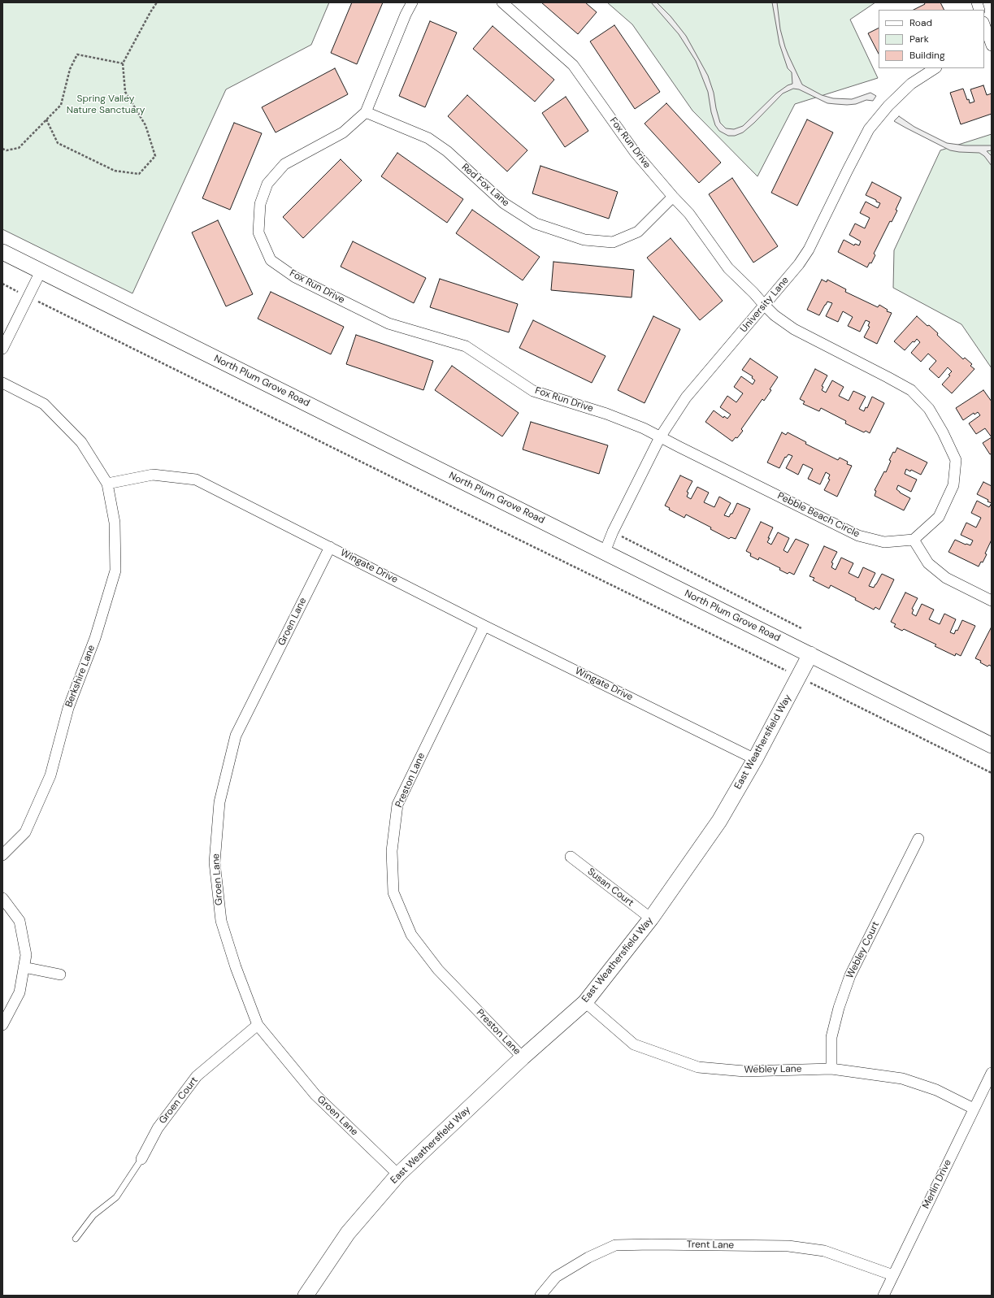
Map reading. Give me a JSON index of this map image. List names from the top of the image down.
{
  "streets": {
    "street": [
      "Fox Run Drive",
      "Red Fox Lane",
      "University Lane",
      "North Plum Grove Road",
      "Pebble Beach Circle",
      "Wingate Drive",
      "Groen Lane",
      "Berkshire Lane",
      "East Weathersfield Way",
      "Preston Lane",
      "Susan Court",
      "Webley Court",
      "Webley Lane",
      "Groen Court",
      "Merlin Drive",
      "Trent Lane"
    ]
  },
  "crossings": [
    ["Fox Run Drive", "Red Fox Lane"],
    ["Fox Run Drive", "University Lane"],
    ["Fox Run Drive", "Pebble Beach Circle"],
    ["University Lane", "North Plum Grove Road"],
    ["University Lane", "Pebble Beach Circle"],
    ["North Plum Grove Road", "East Weathersfield Way"],
    ["Wingate Drive", "Groen Lane"],
    ["Wingate Drive", "Berkshire Lane"],
    ["Wingate Drive", "East Weathersfield Way"],
    ["Wingate Drive", "Preston Lane"],
    ["Groen Lane", "East Weathersfield Way"],
    ["Groen Lane", "Groen Court"],
    ["East Weathersfield Way", "Preston Lane"],
    ["East Weathersfield Way", "Susan Court"],
    ["East Weathersfield Way", "Webley Lane"],
    ["Webley Court", "Webley Lane"],
    ["Webley Lane", "Merlin Drive"],
    ["Merlin Drive", "Trent Lane"]
  ],
  "parks": ["Spring Valley Nature Sanctuary"],
  "legend": ["Road", "Park", "Building"]
}
